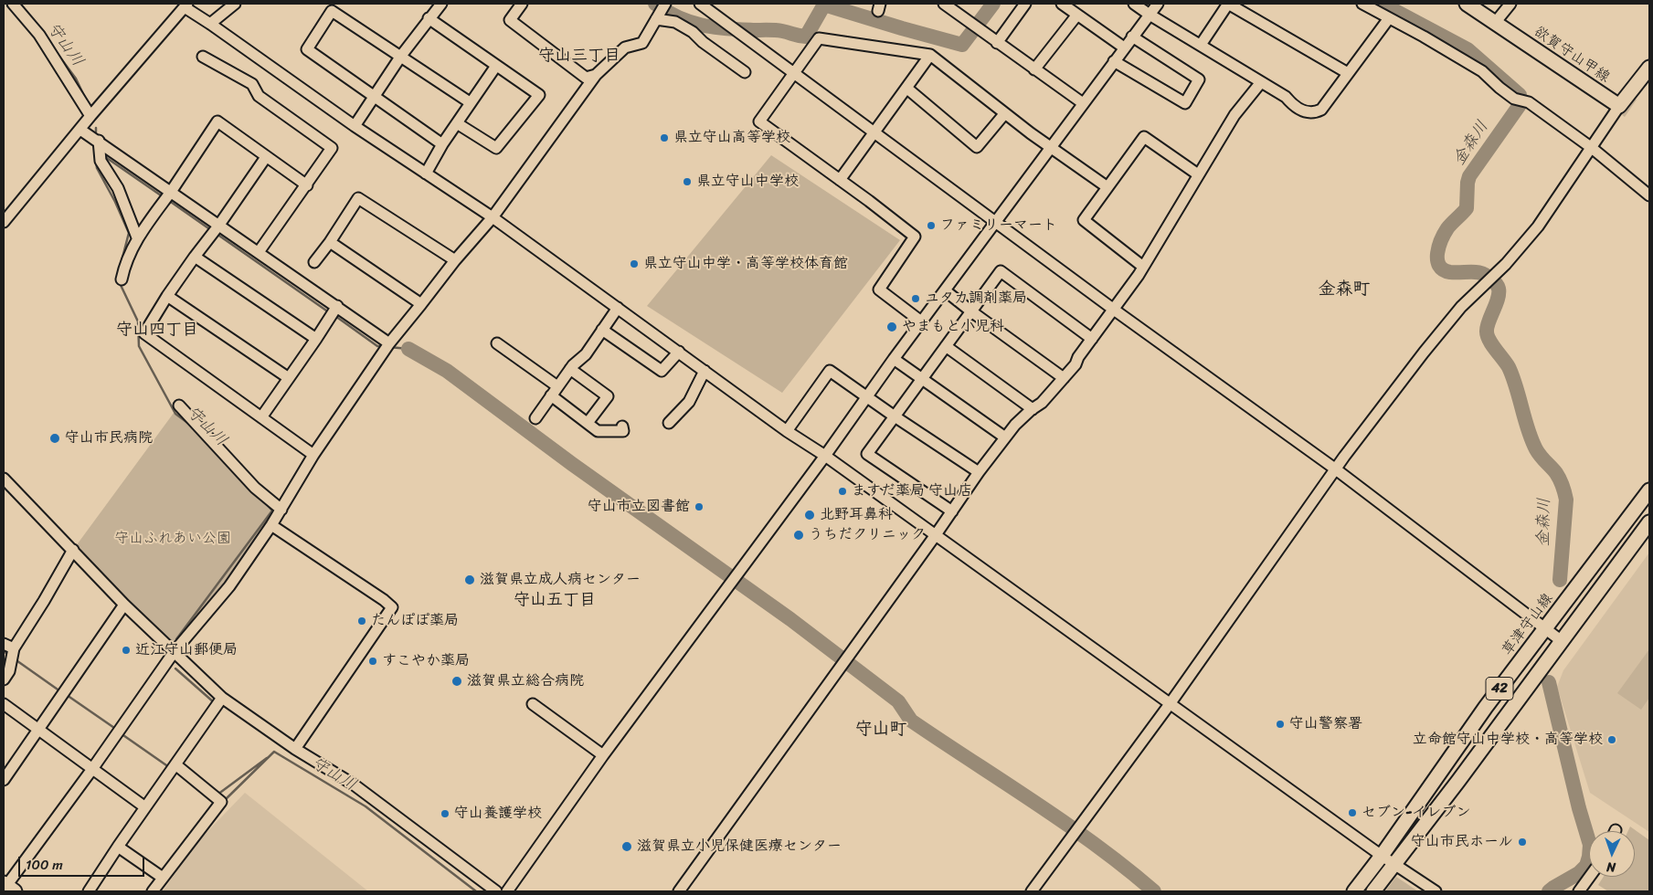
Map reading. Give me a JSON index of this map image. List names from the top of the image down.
{
  "streets": {
    "main road": ["欲賀守山甲線", "草津守山線", "42"]
  },
  "districts": [
    "守山三丁目",
    "金森町",
    "守山四丁目",
    "守山五丁目",
    "守山町"
  ],
  "water": ["守山川", "金森川"],
  "parks": ["守山ふれあい公園"],
  "places": [
    "県立守山高等学校",
    "県立守山中学校",
    "ファミリーマート",
    "県立守山中学・高等学校体育館",
    "ユタカ調剤薬局",
    "やまもと小児科",
    "守山市民病院",
    "ますだ薬局 守山店",
    "守山市立図書館",
    "北野耳鼻科",
    "うちだクリニック",
    "滋賀県立成人病センター",
    "たんぽぽ薬局",
    "近江守山郵便局",
    "すこやか薬局",
    "滋賀県立総合病院",
    "守山警察署",
    "立命館守山中学校・高等学校",
    "セブン-イレブン",
    "守山養護学校",
    "守山市民ホール",
    "滋賀県立小児保健医療センター"
  ],
  "scale_bar": "100 m",
  "north": "bottom"
}
